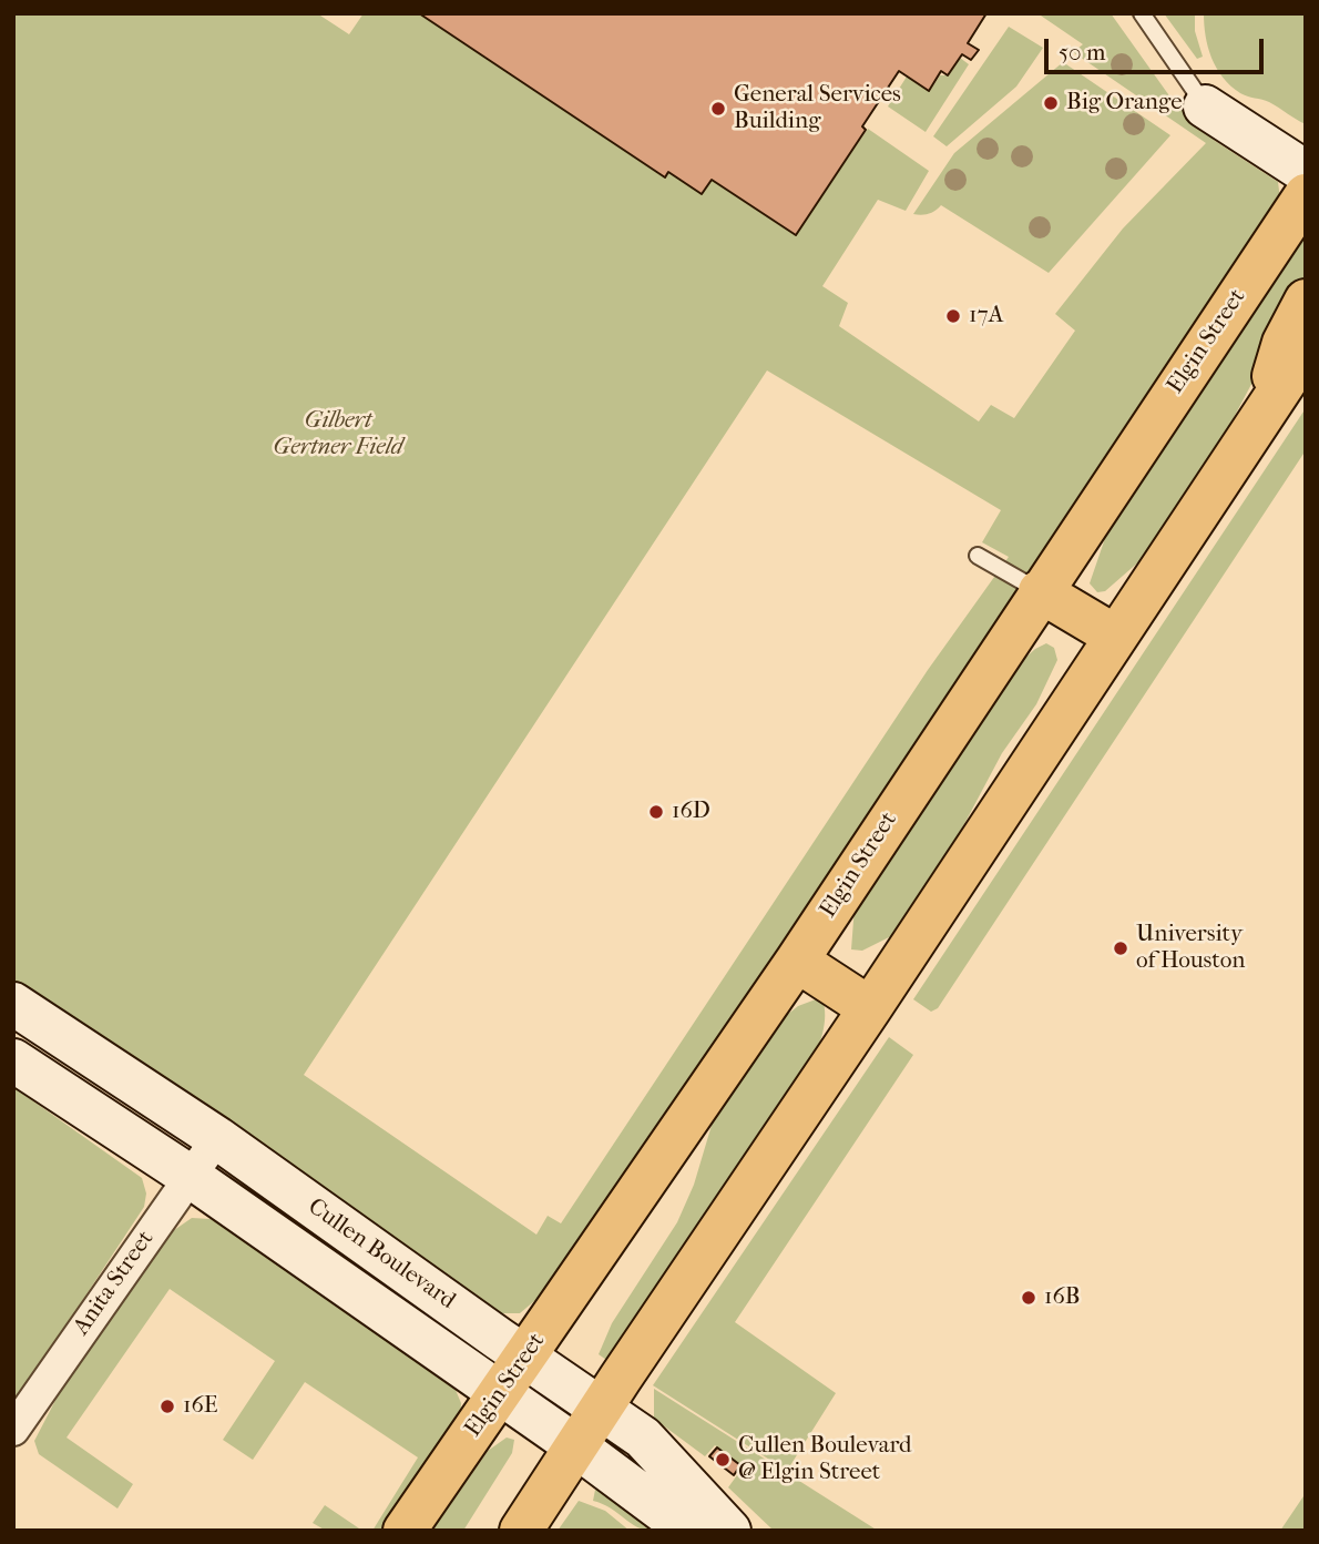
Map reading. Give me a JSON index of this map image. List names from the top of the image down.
{
  "streets": {
    "main road": ["Elgin Street"],
    "street": ["Cullen Boulevard", "Anita Street"]
  },
  "crossings": [
    ["Elgin Street", "Cullen Boulevard"],
    ["Cullen Boulevard", "Anita Street"]
  ],
  "parks": ["Gilbert Gertner Field"],
  "places": [
    "Big Orange",
    "General Services Building",
    "17A",
    "16D",
    "University of Houston",
    "16B",
    "16E",
    "Cullen Boulevard @ Elgin Street"
  ],
  "scale_bar": "50 m"
}
